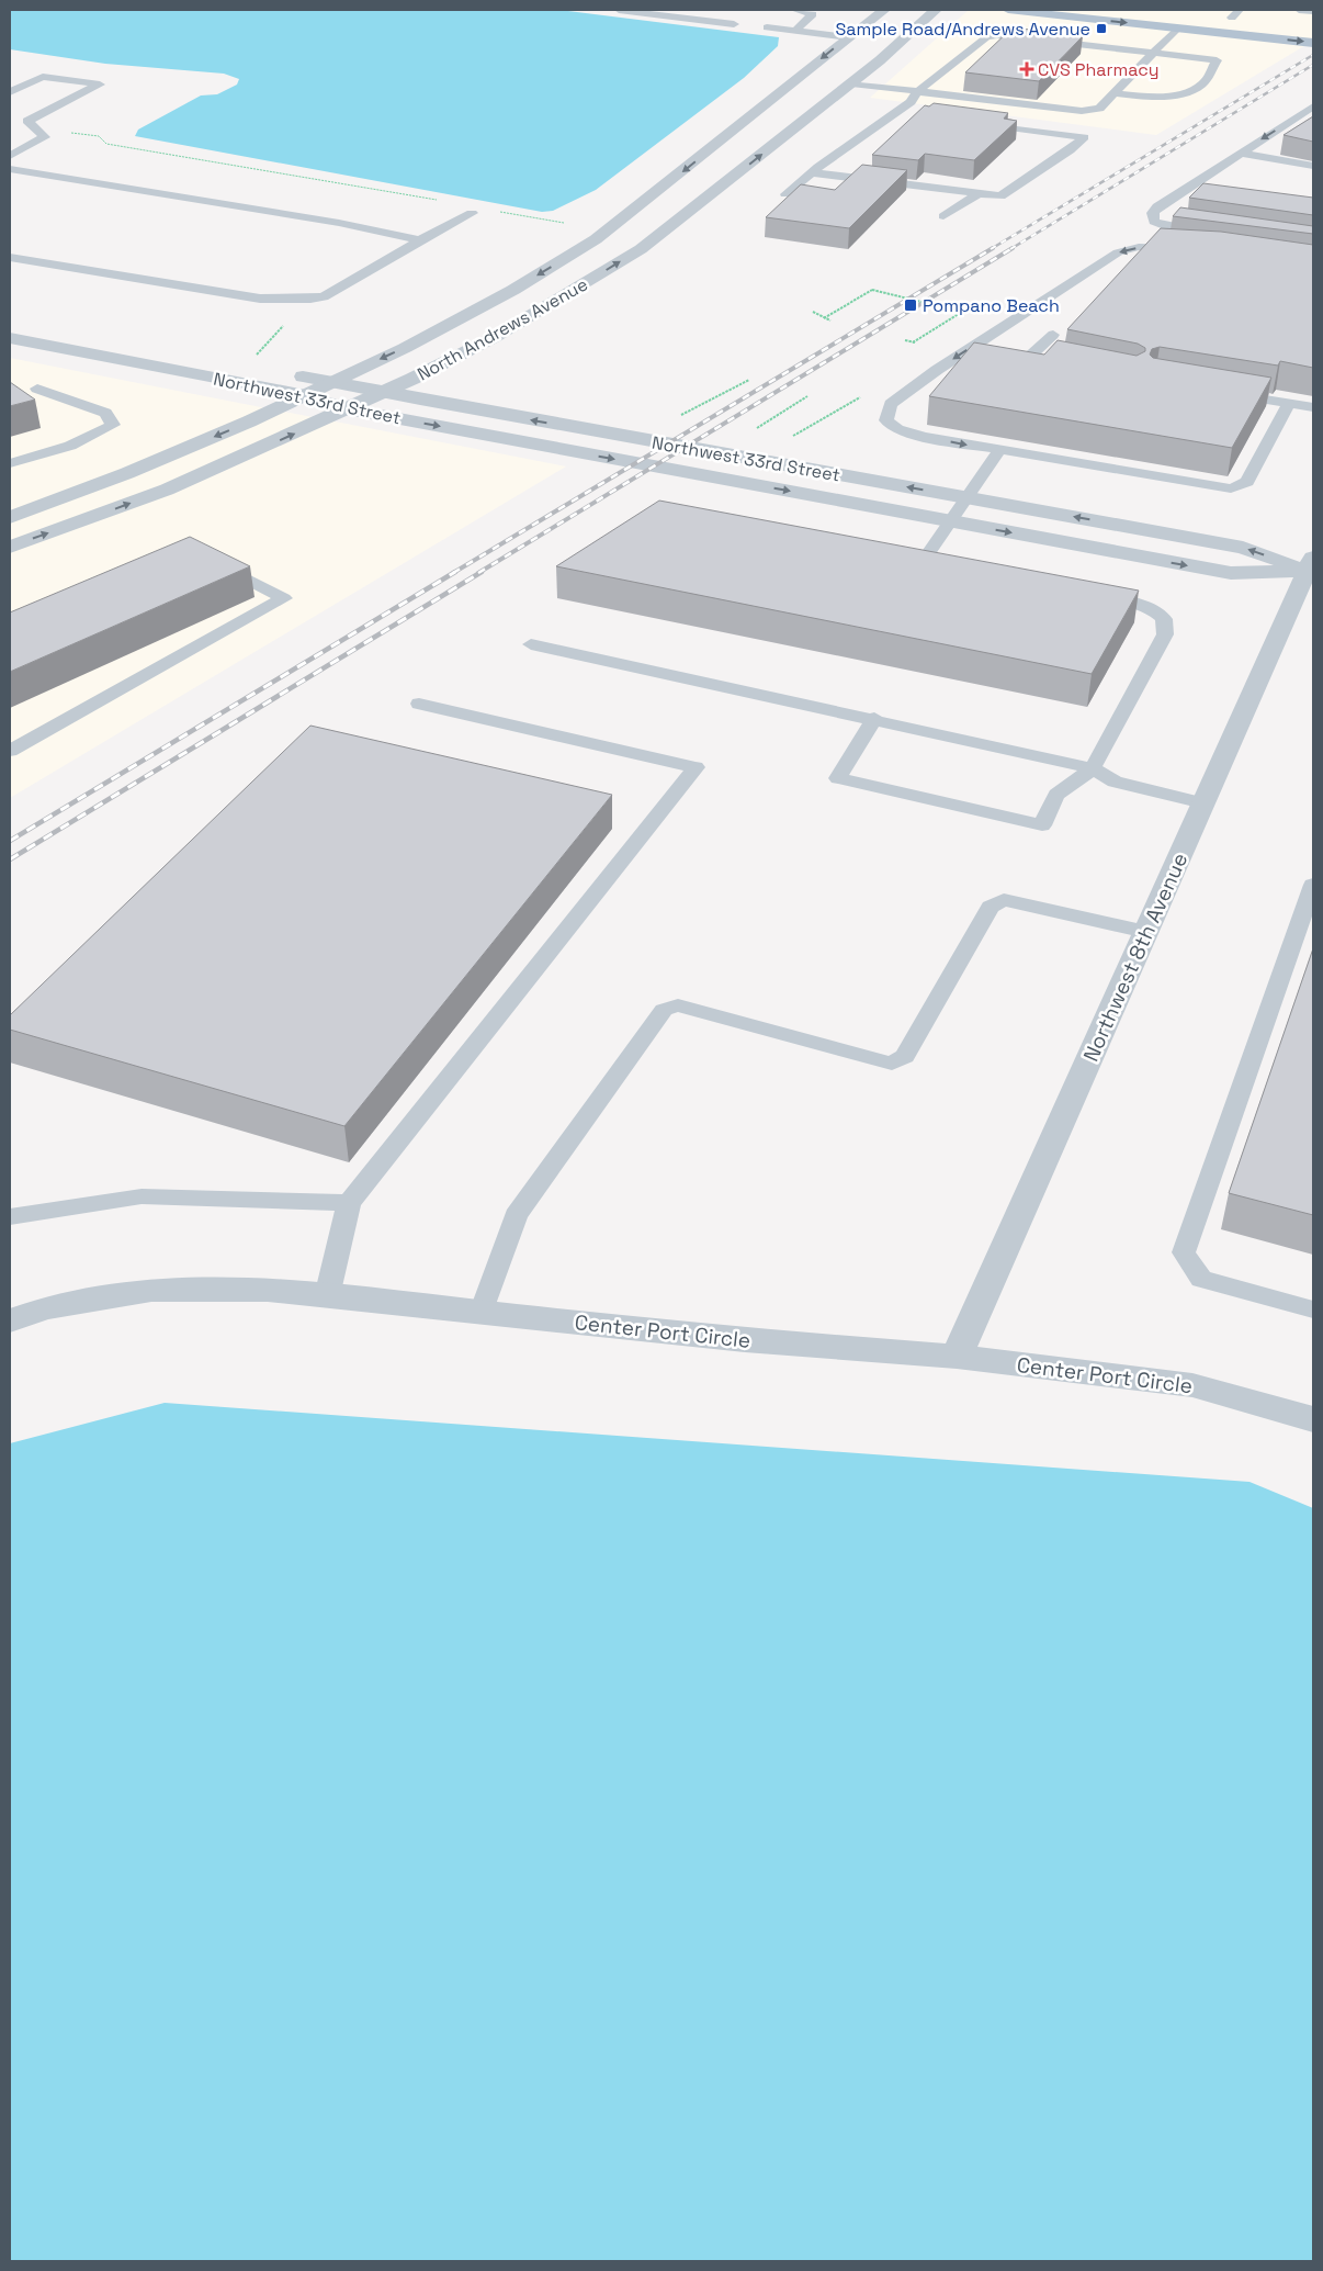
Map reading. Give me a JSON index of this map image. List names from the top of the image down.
{
  "streets": {
    "street": [
      "North Andrews Avenue",
      "Northwest 33rd Street",
      "Northwest 8th Avenue",
      "Center Port Circle"
    ]
  },
  "crossings": [
    ["North Andrews Avenue", "Northwest 33rd Street"],
    ["Northwest 33rd Street", "Northwest 8th Avenue"],
    ["Northwest 8th Avenue", "Center Port Circle"]
  ],
  "places": {
    "transit": ["Sample Road/Andrews Avenue", "Pompano Beach"],
    "health": ["CVS Pharmacy"]
  }
}
